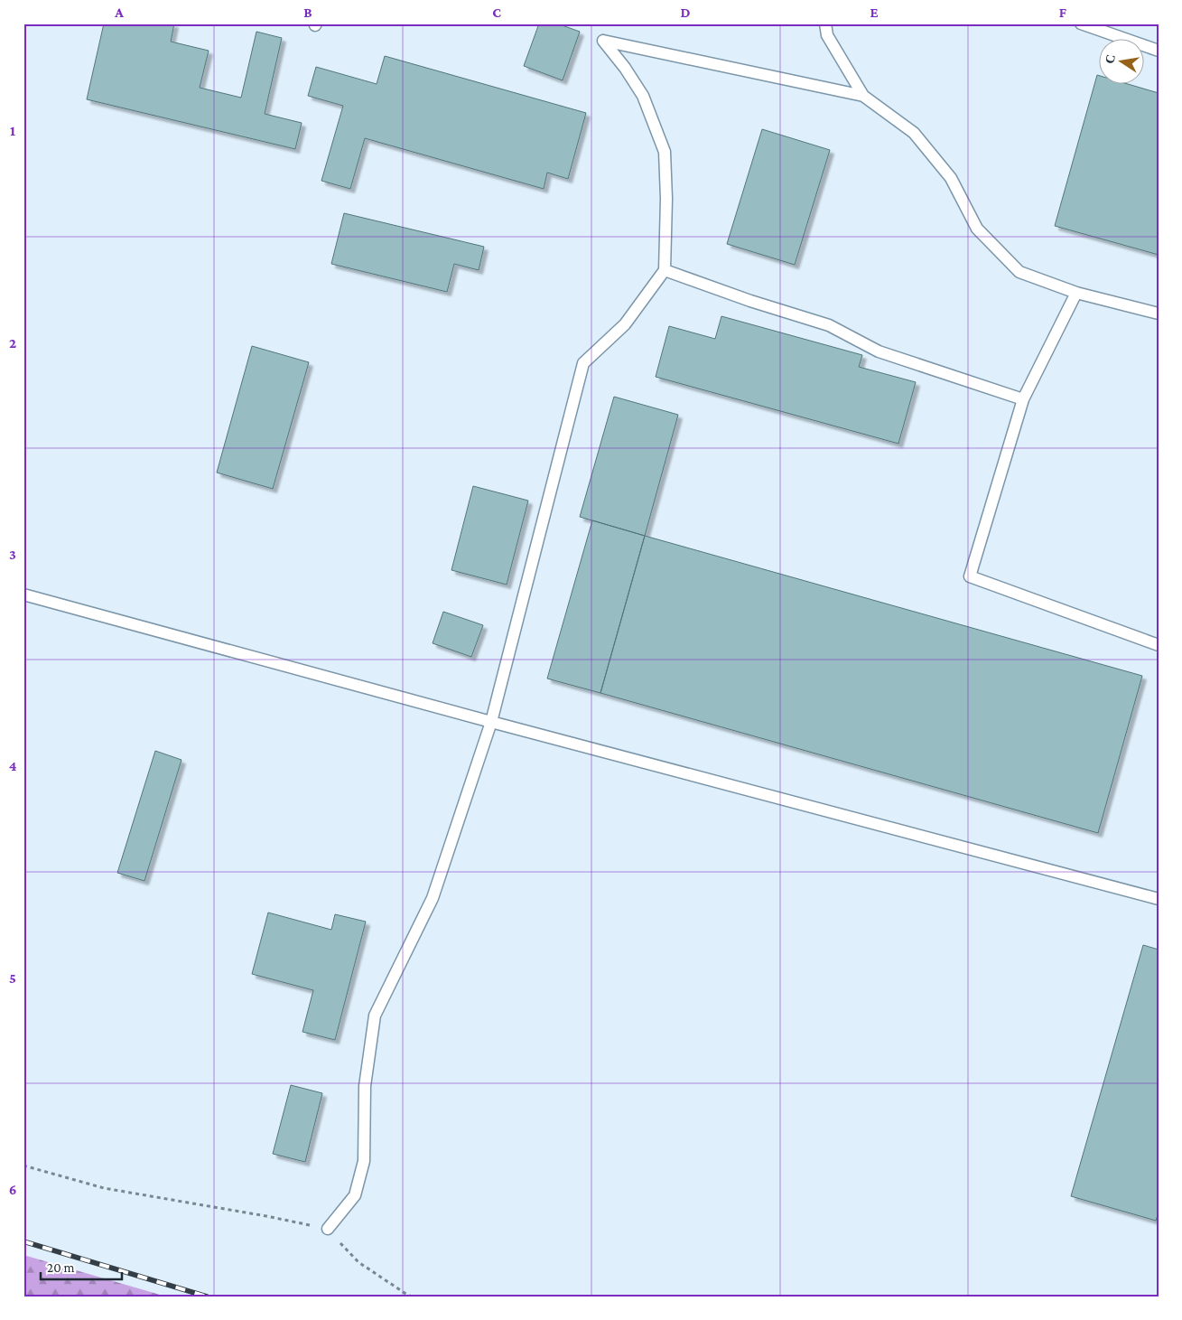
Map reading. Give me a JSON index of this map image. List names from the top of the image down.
{
  "scale_bar": "20 m",
  "north": "left",
  "grid": {
    "columns": [
      "A",
      "B",
      "C",
      "D",
      "E",
      "F"
    ],
    "rows": [
      "1",
      "2",
      "3",
      "4",
      "5",
      "6"
    ]
  }
}
